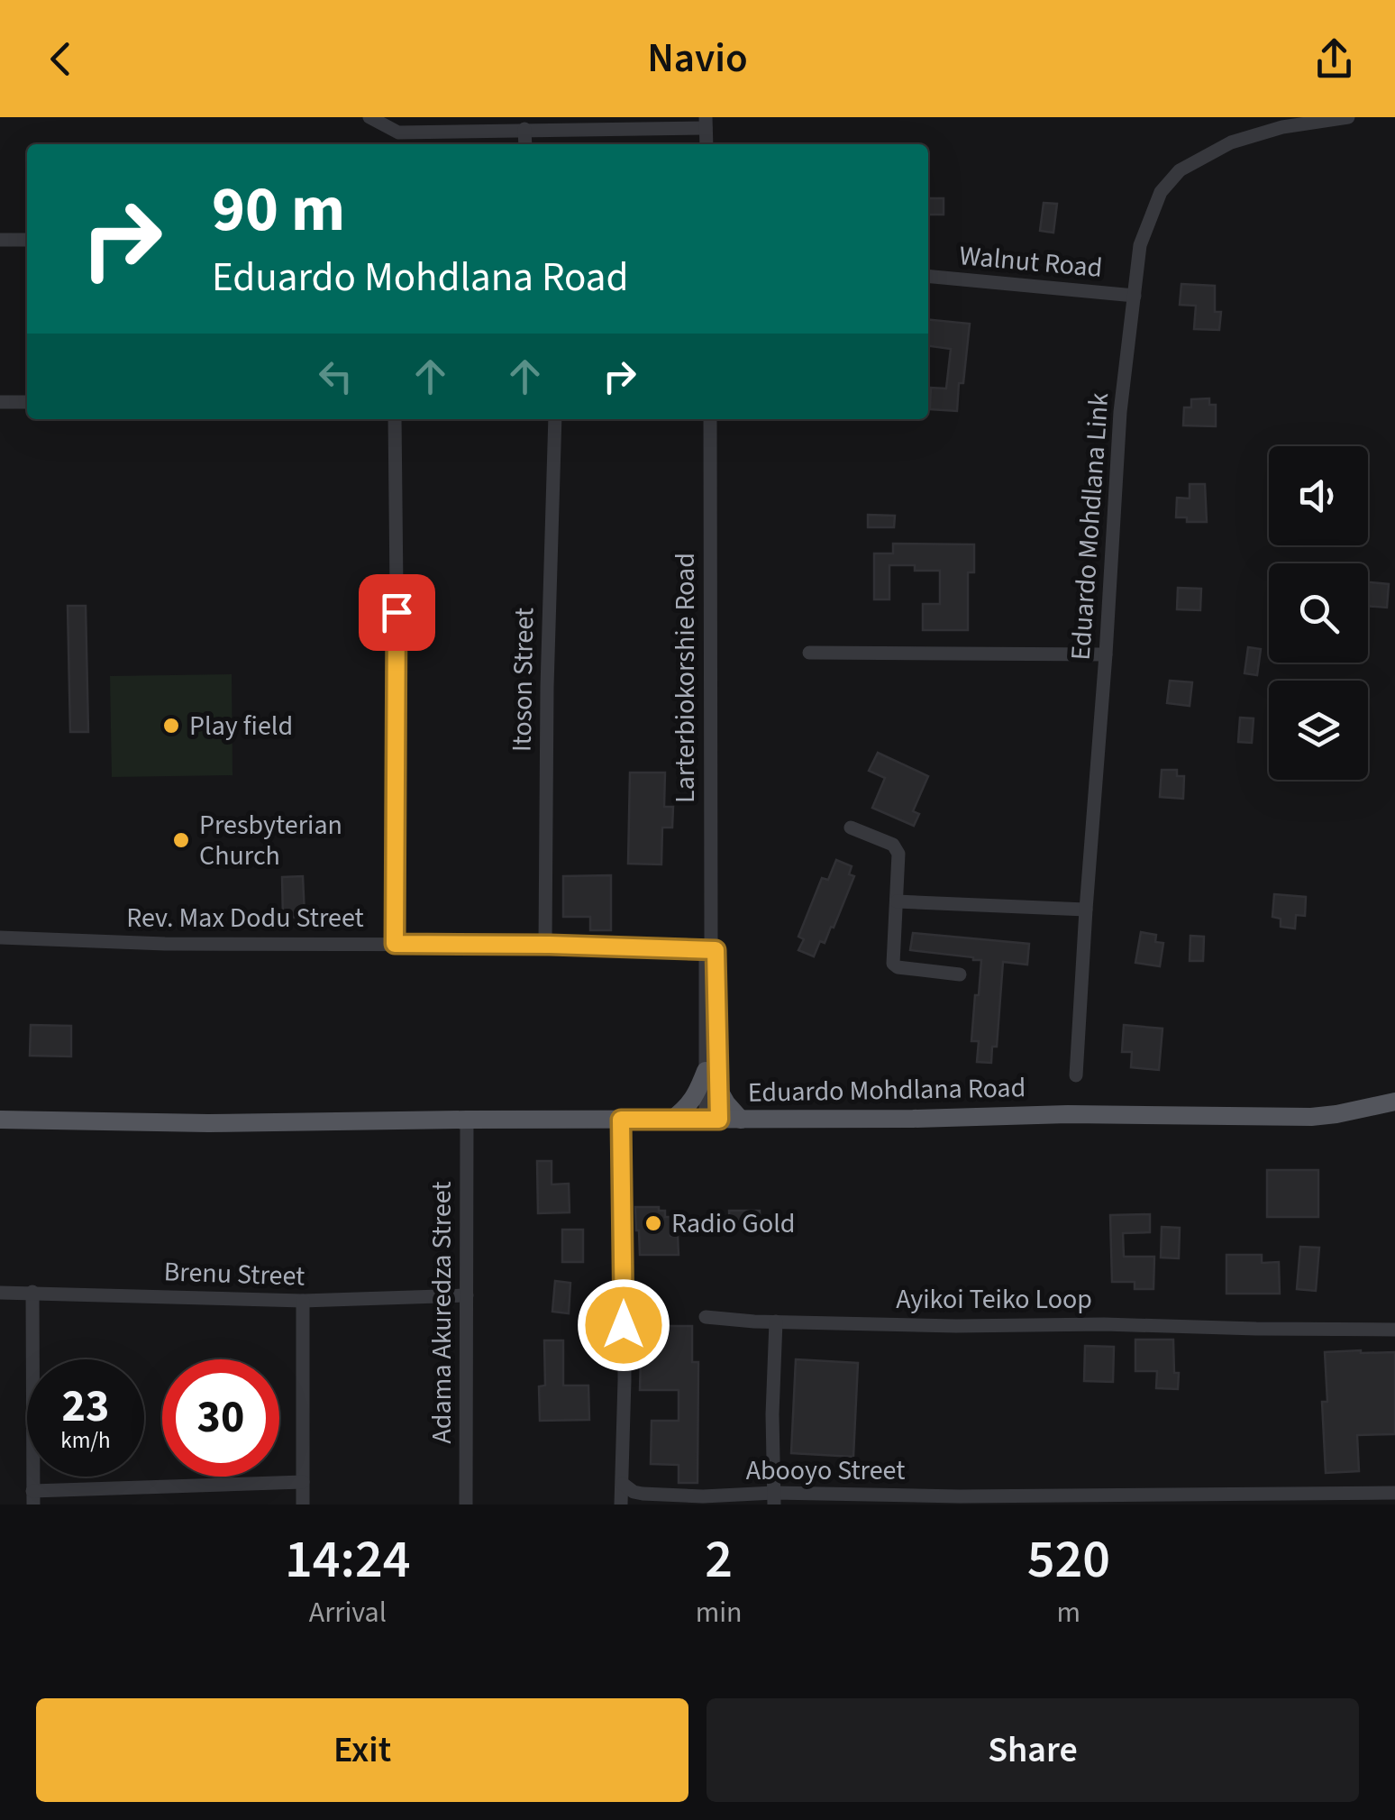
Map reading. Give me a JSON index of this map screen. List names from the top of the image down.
{
  "streets": {
    "main road": ["Eduardo Mohdlana Road"],
    "street": [
      "Walnut Road",
      "Eduardo Mohdlana Link",
      "Larterbiokorshie Road",
      "Itoson Street",
      "Rev. Max Dodu Street",
      "Brenu Street",
      "Ayikoi Teiko Loop",
      "Adama Akuredza Street",
      "Abooyo Street"
    ]
  },
  "crossings": [
    ["Walnut Road", "Eduardo Mohdlana Link"],
    ["Larterbiokorshie Road", "Rev. Max Dodu Street"],
    ["Larterbiokorshie Road", "Eduardo Mohdlana Road"],
    ["Itoson Street", "Rev. Max Dodu Street"],
    ["Eduardo Mohdlana Road", "Adama Akuredza Street"],
    ["Brenu Street", "Adama Akuredza Street"]
  ],
  "places": ["Play field", "Presbyterian Church", "Radio Gold"],
  "page": {
    "header": "Navio",
    "turn": ["90 m", "Eduardo Mohdlana Road"],
    "speed": "23 km/h",
    "limit": "30",
    "eta": [
      "14:24",
      "Arrival",
      "2",
      "min",
      "520",
      "m"
    ],
    "buttons": ["Exit", "Share"]
  }
}
